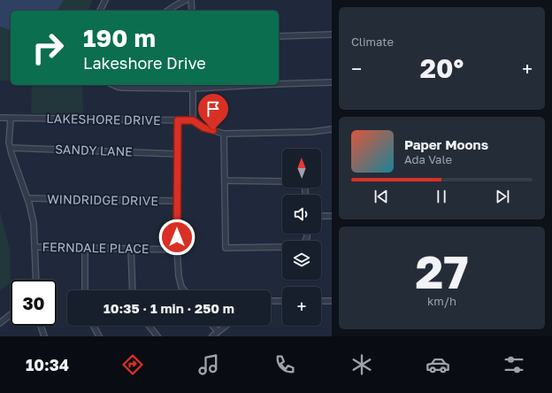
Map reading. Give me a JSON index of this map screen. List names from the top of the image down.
{
  "streets": {
    "street": [
      "LAKESHORE DRIVE",
      "SANDY LANE",
      "WINDRIDGE DRIVE",
      "FERNDALE PLACE"
    ]
  },
  "north": "top",
  "page": {
    "tile": [
      "Climate",
      ["27", "km/h"]
    ],
    "turn": ["190 m", "Lakeshore Drive"],
    "heat": ["−", "20°", "+"],
    "song": ["Paper Moons", "Ada Vale"],
    "map_buttons": "+",
    "limit": "30",
    "trip": "10:35 · 1 min · 250 m",
    "tabs": "10:34"
  }
}
